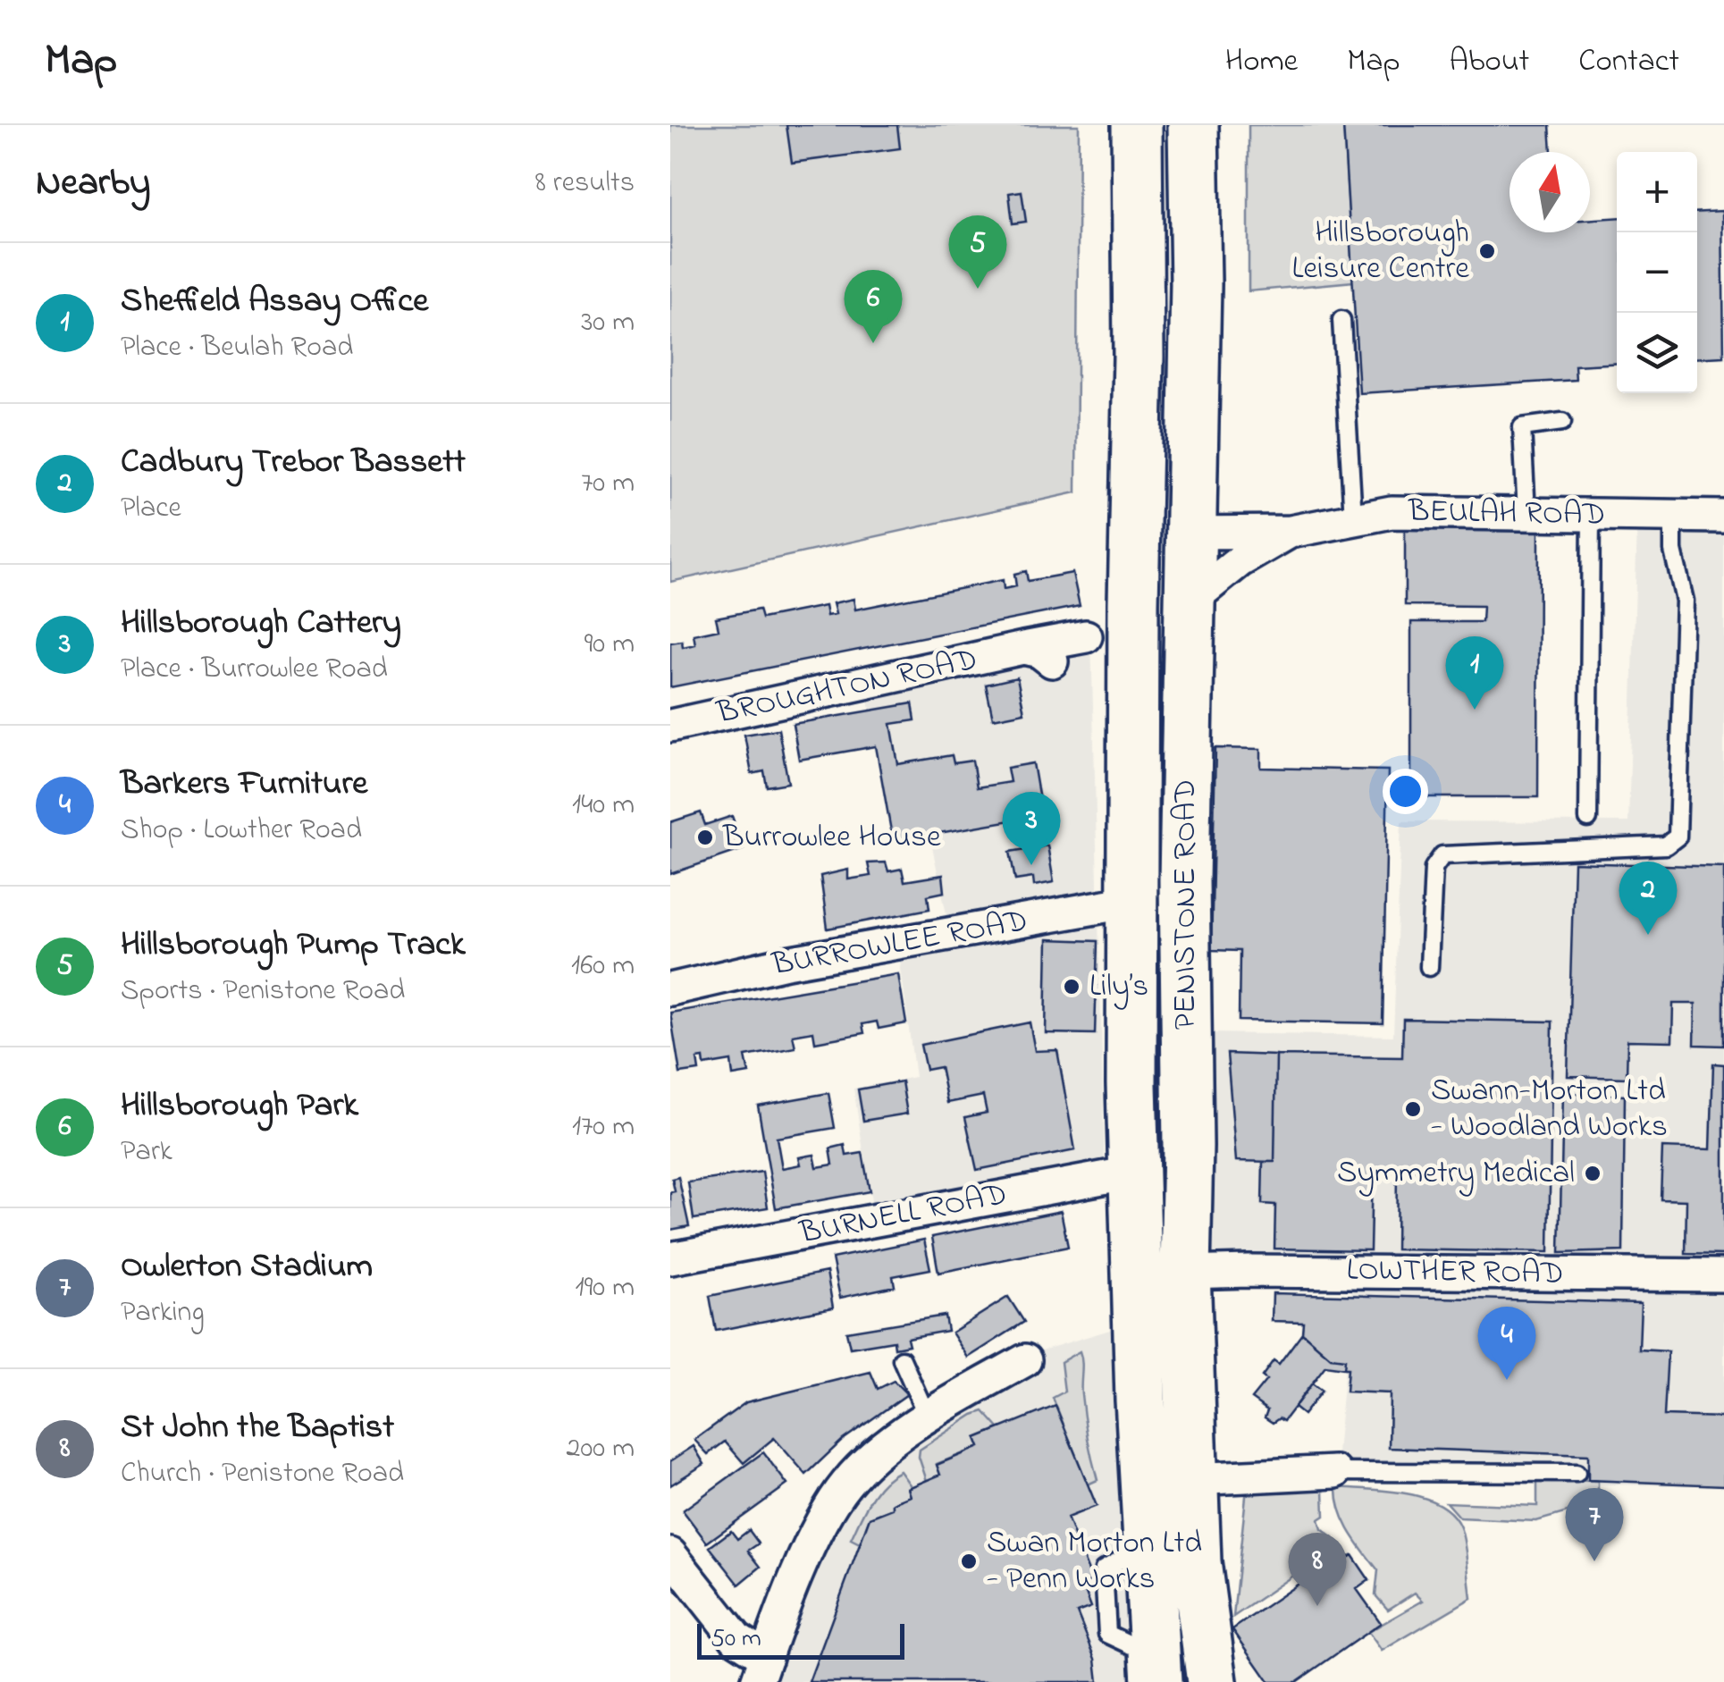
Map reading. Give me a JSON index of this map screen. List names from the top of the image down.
{
  "streets": {
    "highway": ["PENISTONE ROAD"],
    "street": [
      "BEULAH ROAD",
      "BROUGHTON ROAD",
      "BURROWLEE ROAD",
      "BURNELL ROAD",
      "LOWTHER ROAD"
    ]
  },
  "crossings": [
    ["BEULAH ROAD", "PENISTONE ROAD"],
    ["PENISTONE ROAD", "BURROWLEE ROAD"],
    ["PENISTONE ROAD", "BURNELL ROAD"],
    ["PENISTONE ROAD", "LOWTHER ROAD"]
  ],
  "places": [
    "Hillsborough Leisure Centre",
    "Burrowlee House",
    "Lily’s",
    "Swann-Morton Ltd - Woodland Works",
    "Symmetry Medical",
    "Swan Morton Ltd - Penn Works"
  ],
  "scale_bar": "50 m",
  "north": "top",
  "page": {
    "header": "Map",
    "nav": [
      "Home",
      "Map",
      "About",
      "Contact"
    ],
    "heading": ["Nearby", "8 results"],
    "map_buttons": ["+", "−"],
    "pins": [
      "5",
      "6",
      "1",
      "3",
      "2",
      "4",
      "7",
      "8"
    ],
    "list": [
      {
        "mark": "1",
        "name": "Sheffield Assay Office",
        "note": "Place · Beulah Road",
        "value": "30 m"
      },
      {
        "mark": "2",
        "name": "Cadbury Trebor Bassett",
        "note": "Place",
        "value": "70 m"
      },
      {
        "mark": "3",
        "name": "Hillsborough Cattery",
        "note": "Place · Burrowlee Road",
        "value": "90 m"
      },
      {
        "mark": "4",
        "name": "Barkers Furniture",
        "note": "Shop · Lowther Road",
        "value": "140 m"
      },
      {
        "mark": "5",
        "name": "Hillsborough Pump Track",
        "note": "Sports · Penistone Road",
        "value": "160 m"
      },
      {
        "mark": "6",
        "name": "Hillsborough Park",
        "note": "Park",
        "value": "170 m"
      },
      {
        "mark": "7",
        "name": "Owlerton Stadium",
        "note": "Parking",
        "value": "190 m"
      },
      {
        "mark": "8",
        "name": "St John the Baptist",
        "note": "Church · Penistone Road",
        "value": "200 m"
      }
    ],
    "scale": "50 m"
  }
}
